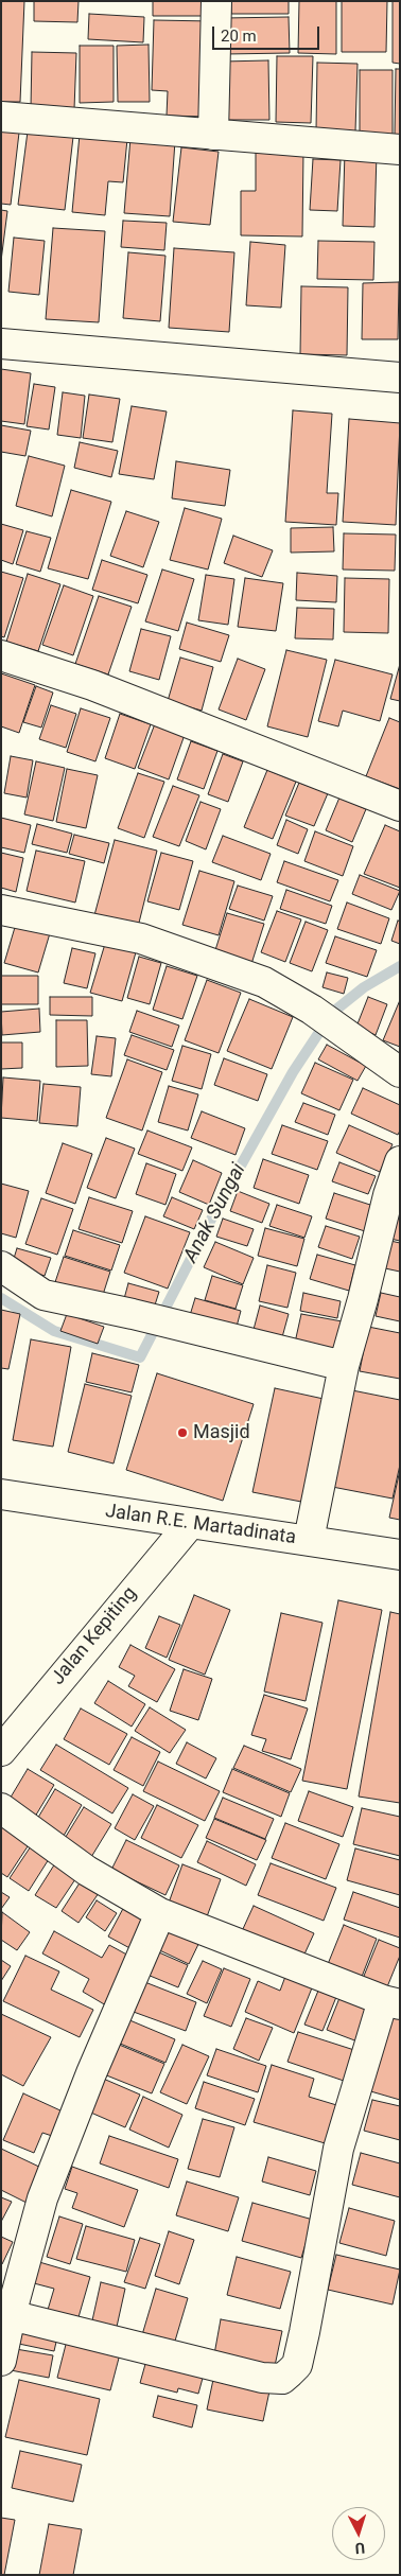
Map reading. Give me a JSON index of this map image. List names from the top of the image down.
{
  "streets": {
    "main road": ["Jalan R.E. Martadinata", "Jalan Kepiting"]
  },
  "crossings": [
    ["Jalan R.E. Martadinata", "Jalan Kepiting"]
  ],
  "water": ["Anak Sungai"],
  "places": ["Masjid"],
  "scale_bar": "20 m",
  "north": "bottom"
}
